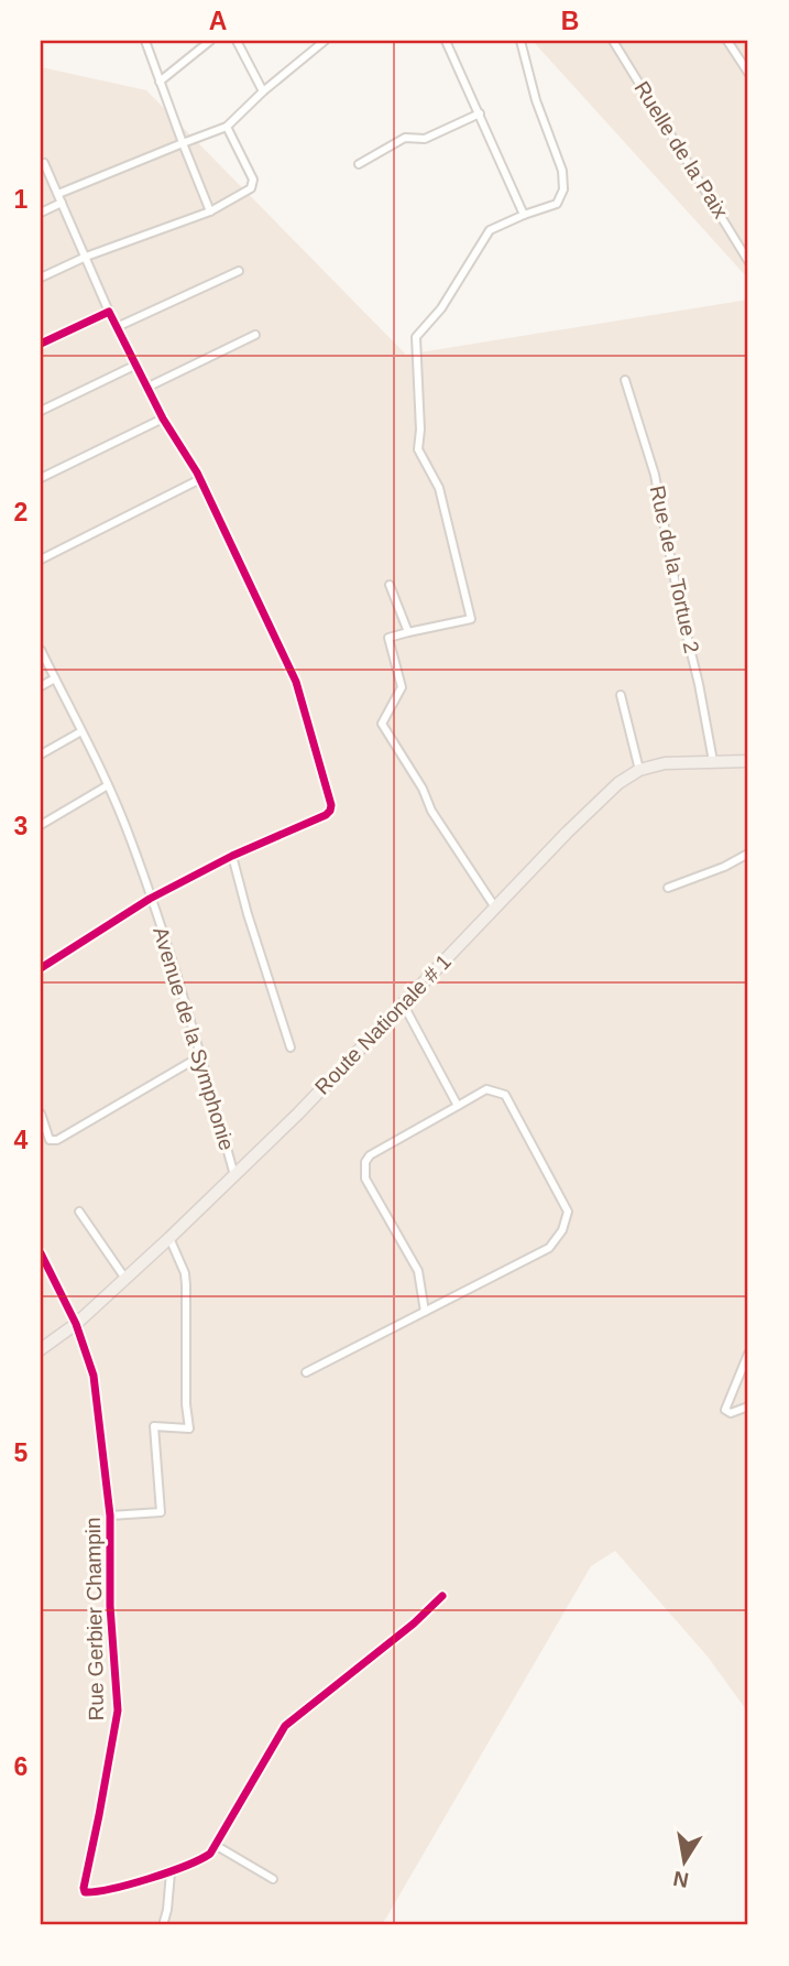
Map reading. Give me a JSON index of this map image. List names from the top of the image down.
{
  "streets": {
    "main road": ["Route Nationale # 1"],
    "street": [
      "Ruelle de la Paix",
      "Rue de la Tortue 2",
      "Avenue de la Symphonie",
      "Rue Gerbier Champin"
    ]
  },
  "crossings": [
    ["Rue de la Tortue 2", "Route Nationale # 1"],
    ["Route Nationale # 1", "Avenue de la Symphonie"],
    ["Route Nationale # 1", "Rue Gerbier Champin"]
  ],
  "north": "bottom",
  "grid": {
    "columns": ["A", "B"],
    "rows": [
      "1",
      "2",
      "3",
      "4",
      "5",
      "6"
    ]
  }
}
